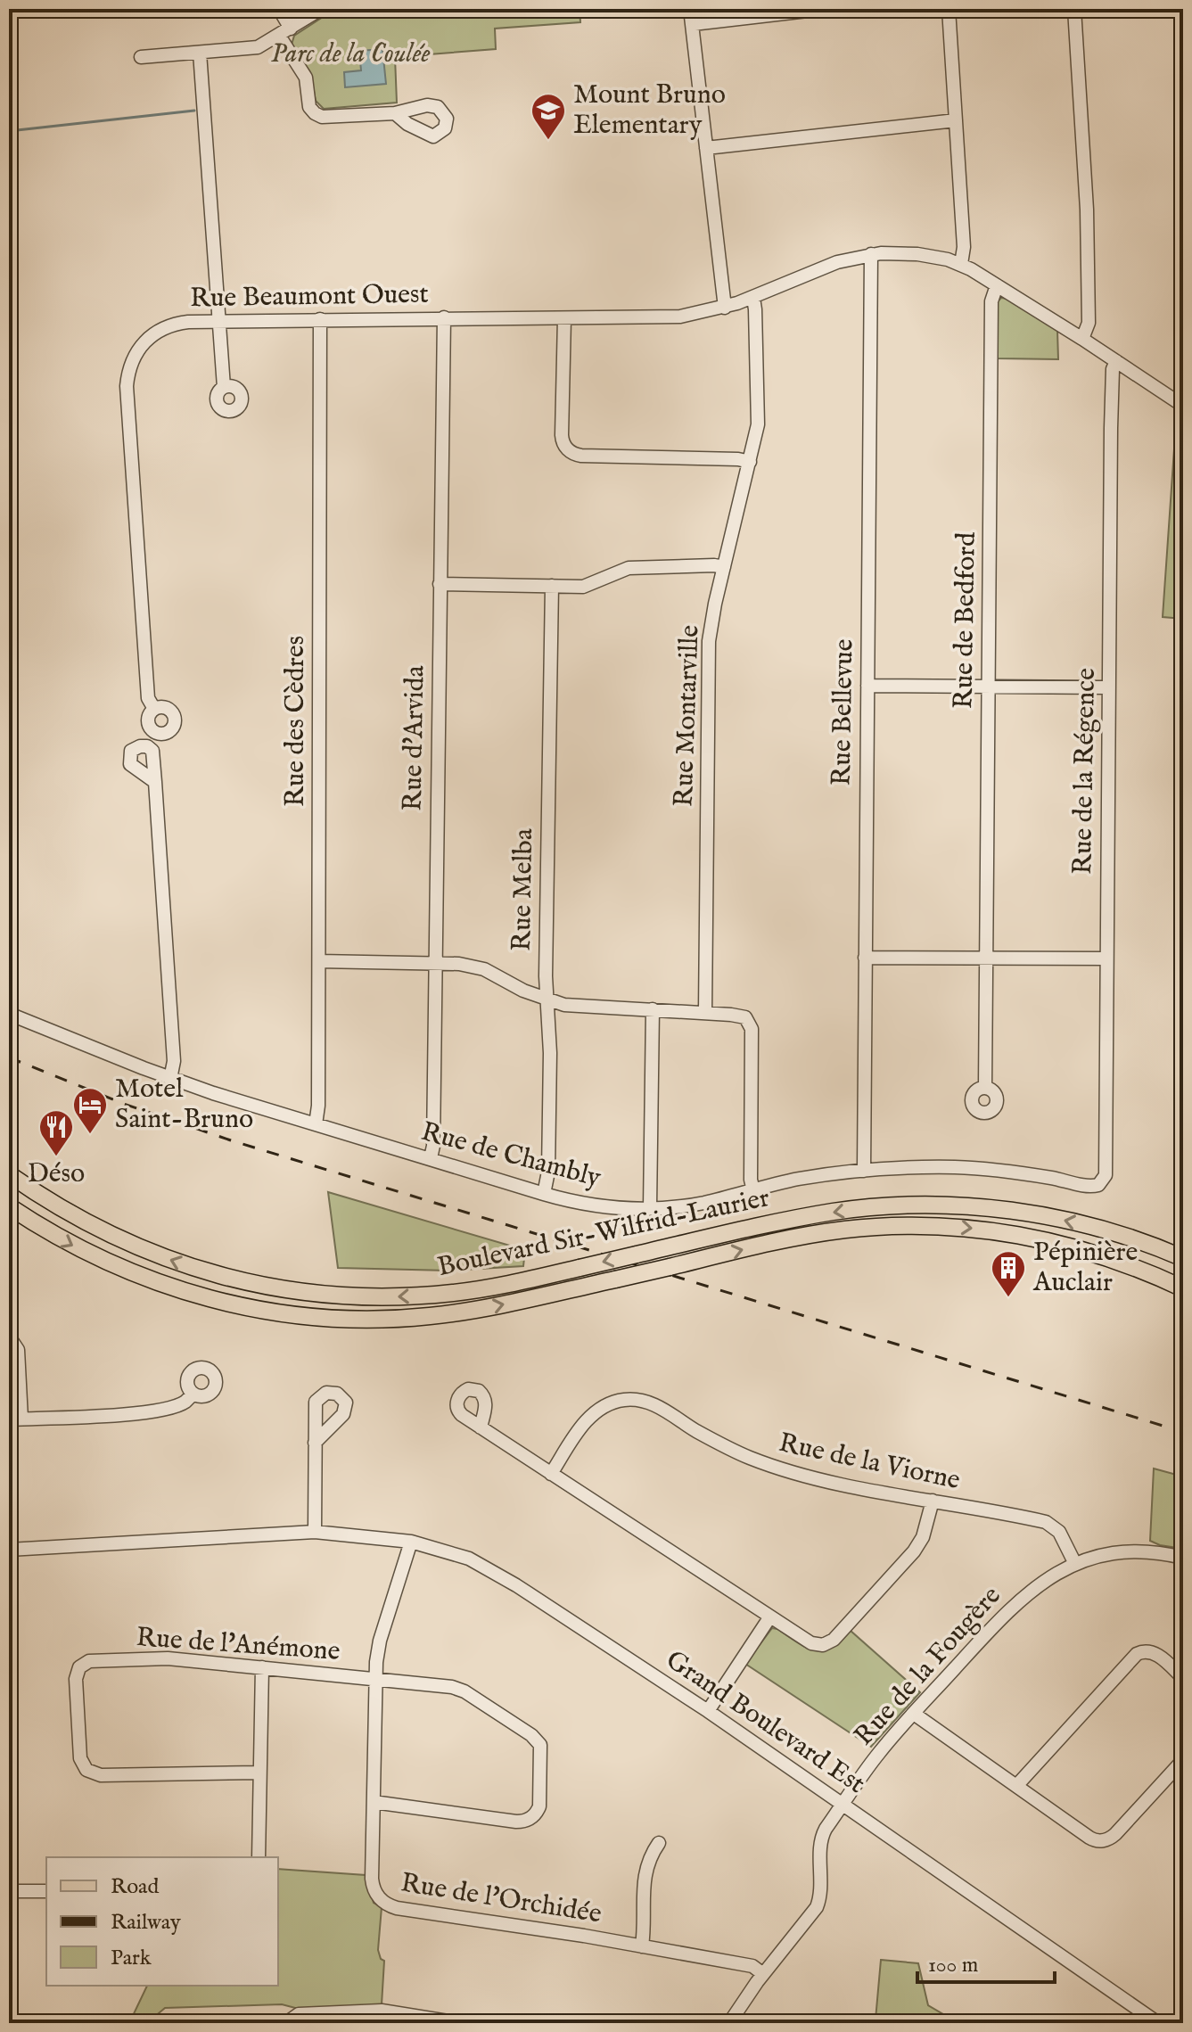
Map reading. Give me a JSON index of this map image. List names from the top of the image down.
{
  "streets": {
    "main road": ["Boulevard Sir-Wilfrid-Laurier"],
    "street": [
      "Rue Beaumont Ouest",
      "Rue de Bedford",
      "Rue Bellevue",
      "Rue Montarville",
      "Rue des Cèdres",
      "Rue d'Arvida",
      "Rue de la Régence",
      "Rue Melba",
      "Rue de Chambly",
      "Rue de la Viorne",
      "Rue de l'Anémone",
      "Rue de la Fougère",
      "Grand Boulevard Est",
      "Rue de l'Orchidée"
    ]
  },
  "crossings": [
    ["Rue Beaumont Ouest", "Rue de Bedford"],
    ["Rue Beaumont Ouest", "Rue Bellevue"],
    ["Rue Beaumont Ouest", "Rue Montarville"],
    ["Rue Beaumont Ouest", "Rue des Cèdres"],
    ["Rue Beaumont Ouest", "Rue d'Arvida"],
    ["Rue Beaumont Ouest", "Rue de la Régence"],
    ["Rue Bellevue", "Rue de Chambly"],
    ["Rue des Cèdres", "Rue de Chambly"],
    ["Rue d'Arvida", "Rue de Chambly"],
    ["Rue de la Régence", "Rue de Chambly"],
    ["Rue Melba", "Rue de Chambly"],
    ["Rue de la Viorne", "Rue de la Fougère"],
    ["Rue de l'Anémone", "Rue de l'Orchidée"],
    ["Rue de la Fougère", "Grand Boulevard Est"],
    ["Rue de la Fougère", "Rue de l'Orchidée"],
    ["Grand Boulevard Est", "Rue de l'Orchidée"]
  ],
  "parks": ["Parc de la Coulée"],
  "places": {
    "school or university": ["Mount Bruno Elementary"],
    "hotel": ["Motel Saint-Bruno"],
    "restaurant": ["Déso"],
    "building": ["Pépinière Auclair"]
  },
  "legend": ["Road", "Railway", "Park"],
  "scale_bar": "100 m"
}
